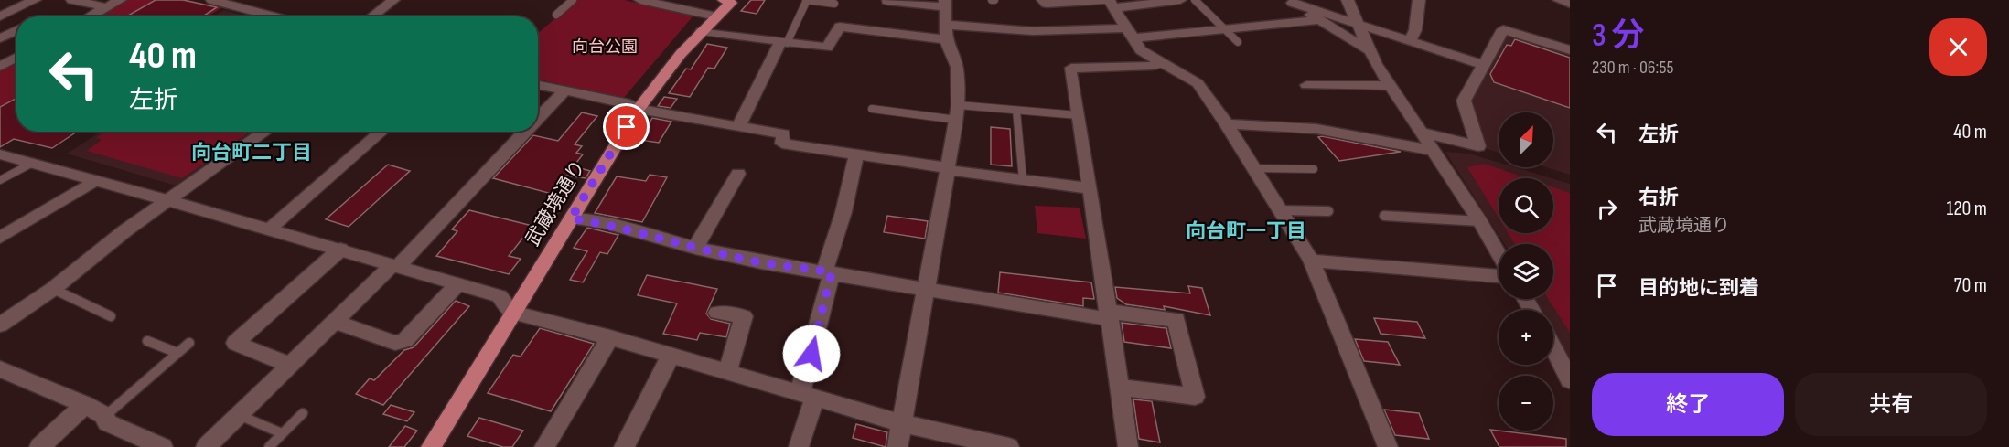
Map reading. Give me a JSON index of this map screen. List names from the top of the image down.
{
  "streets": {
    "main road": ["武蔵境通り"]
  },
  "districts": ["向台町二丁目", "向台町一丁目"],
  "parks": ["向台公園"],
  "north": "top right",
  "page": {
    "heading": ["3 分", "230 m · 06:55"],
    "turn": ["40 m", "左折"],
    "list": [
      {
        "name": "左折",
        "value": "40 m"
      },
      {
        "name": "右折",
        "note": "武蔵境通り",
        "value": "120 m"
      },
      {
        "name": "目的地に到着",
        "value": "70 m"
      }
    ],
    "map_buttons": ["+", "−"],
    "buttons": ["終了", "共有"]
  }
}
